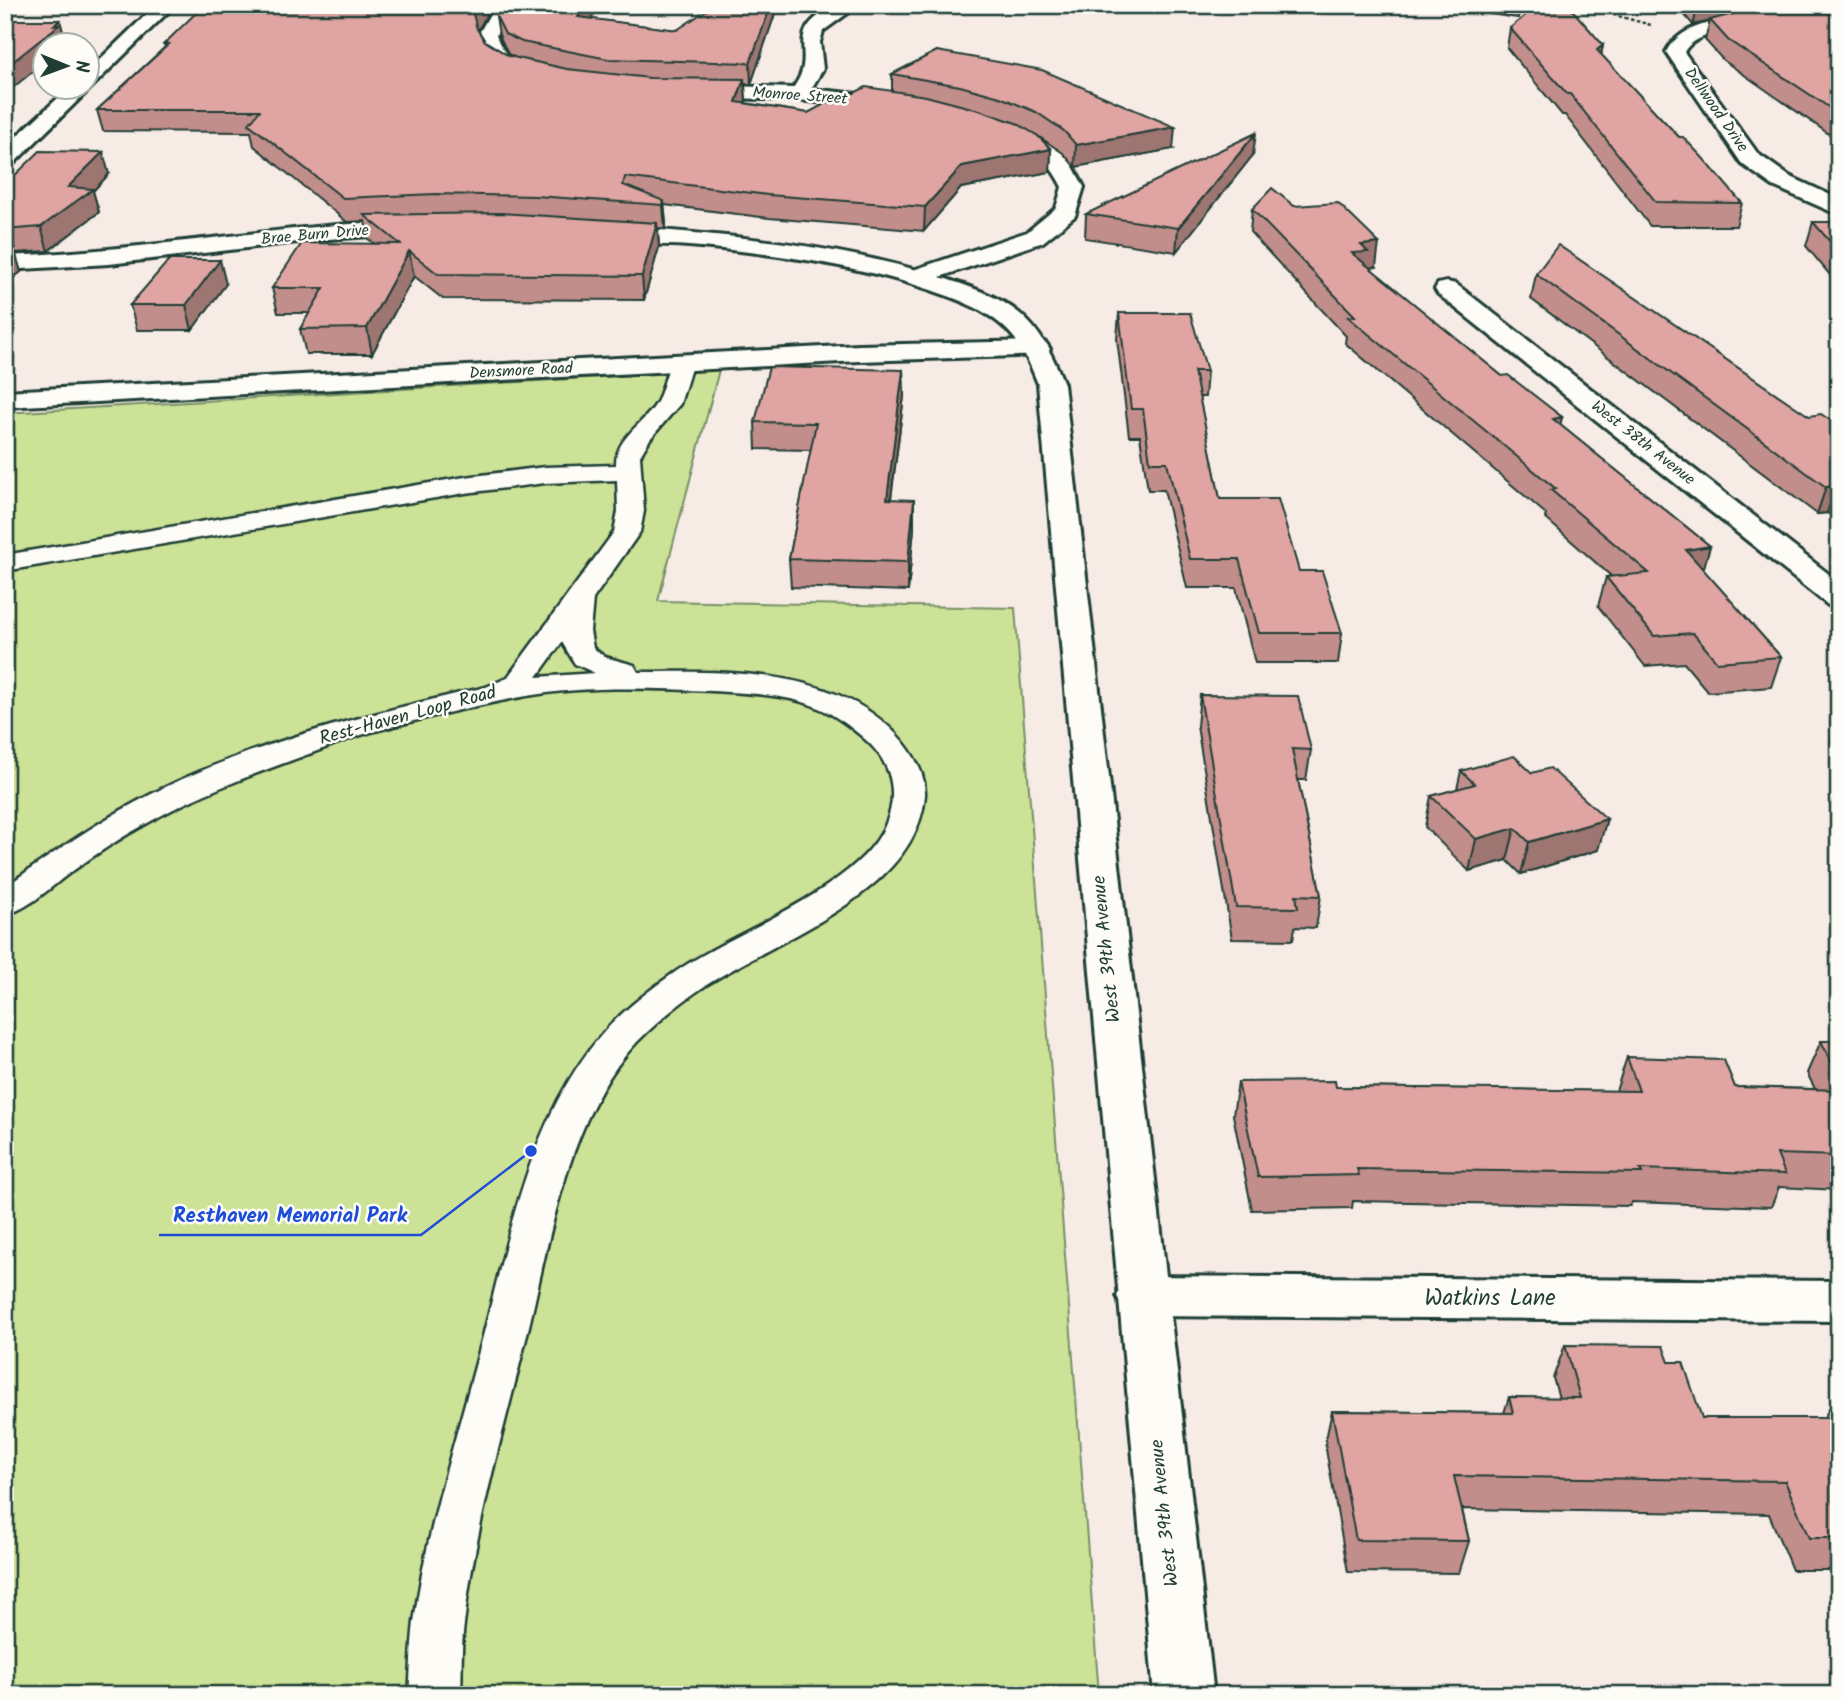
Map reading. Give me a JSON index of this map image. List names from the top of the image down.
{
  "streets": {
    "street": [
      "Monroe Street",
      "Dellwood Drive",
      "Brae Burn Drive",
      "Densmore Road",
      "West 38th Avenue",
      "West 39th Avenue",
      "Watkins Lane"
    ],
    "lane": ["Rest-Haven Loop Road"]
  },
  "crossings": [
    ["Densmore Road", "Rest-Haven Loop Road"],
    ["Densmore Road", "West 39th Avenue"],
    ["West 39th Avenue", "Watkins Lane"]
  ],
  "places": ["Resthaven Memorial Park"],
  "north": "right"
}
